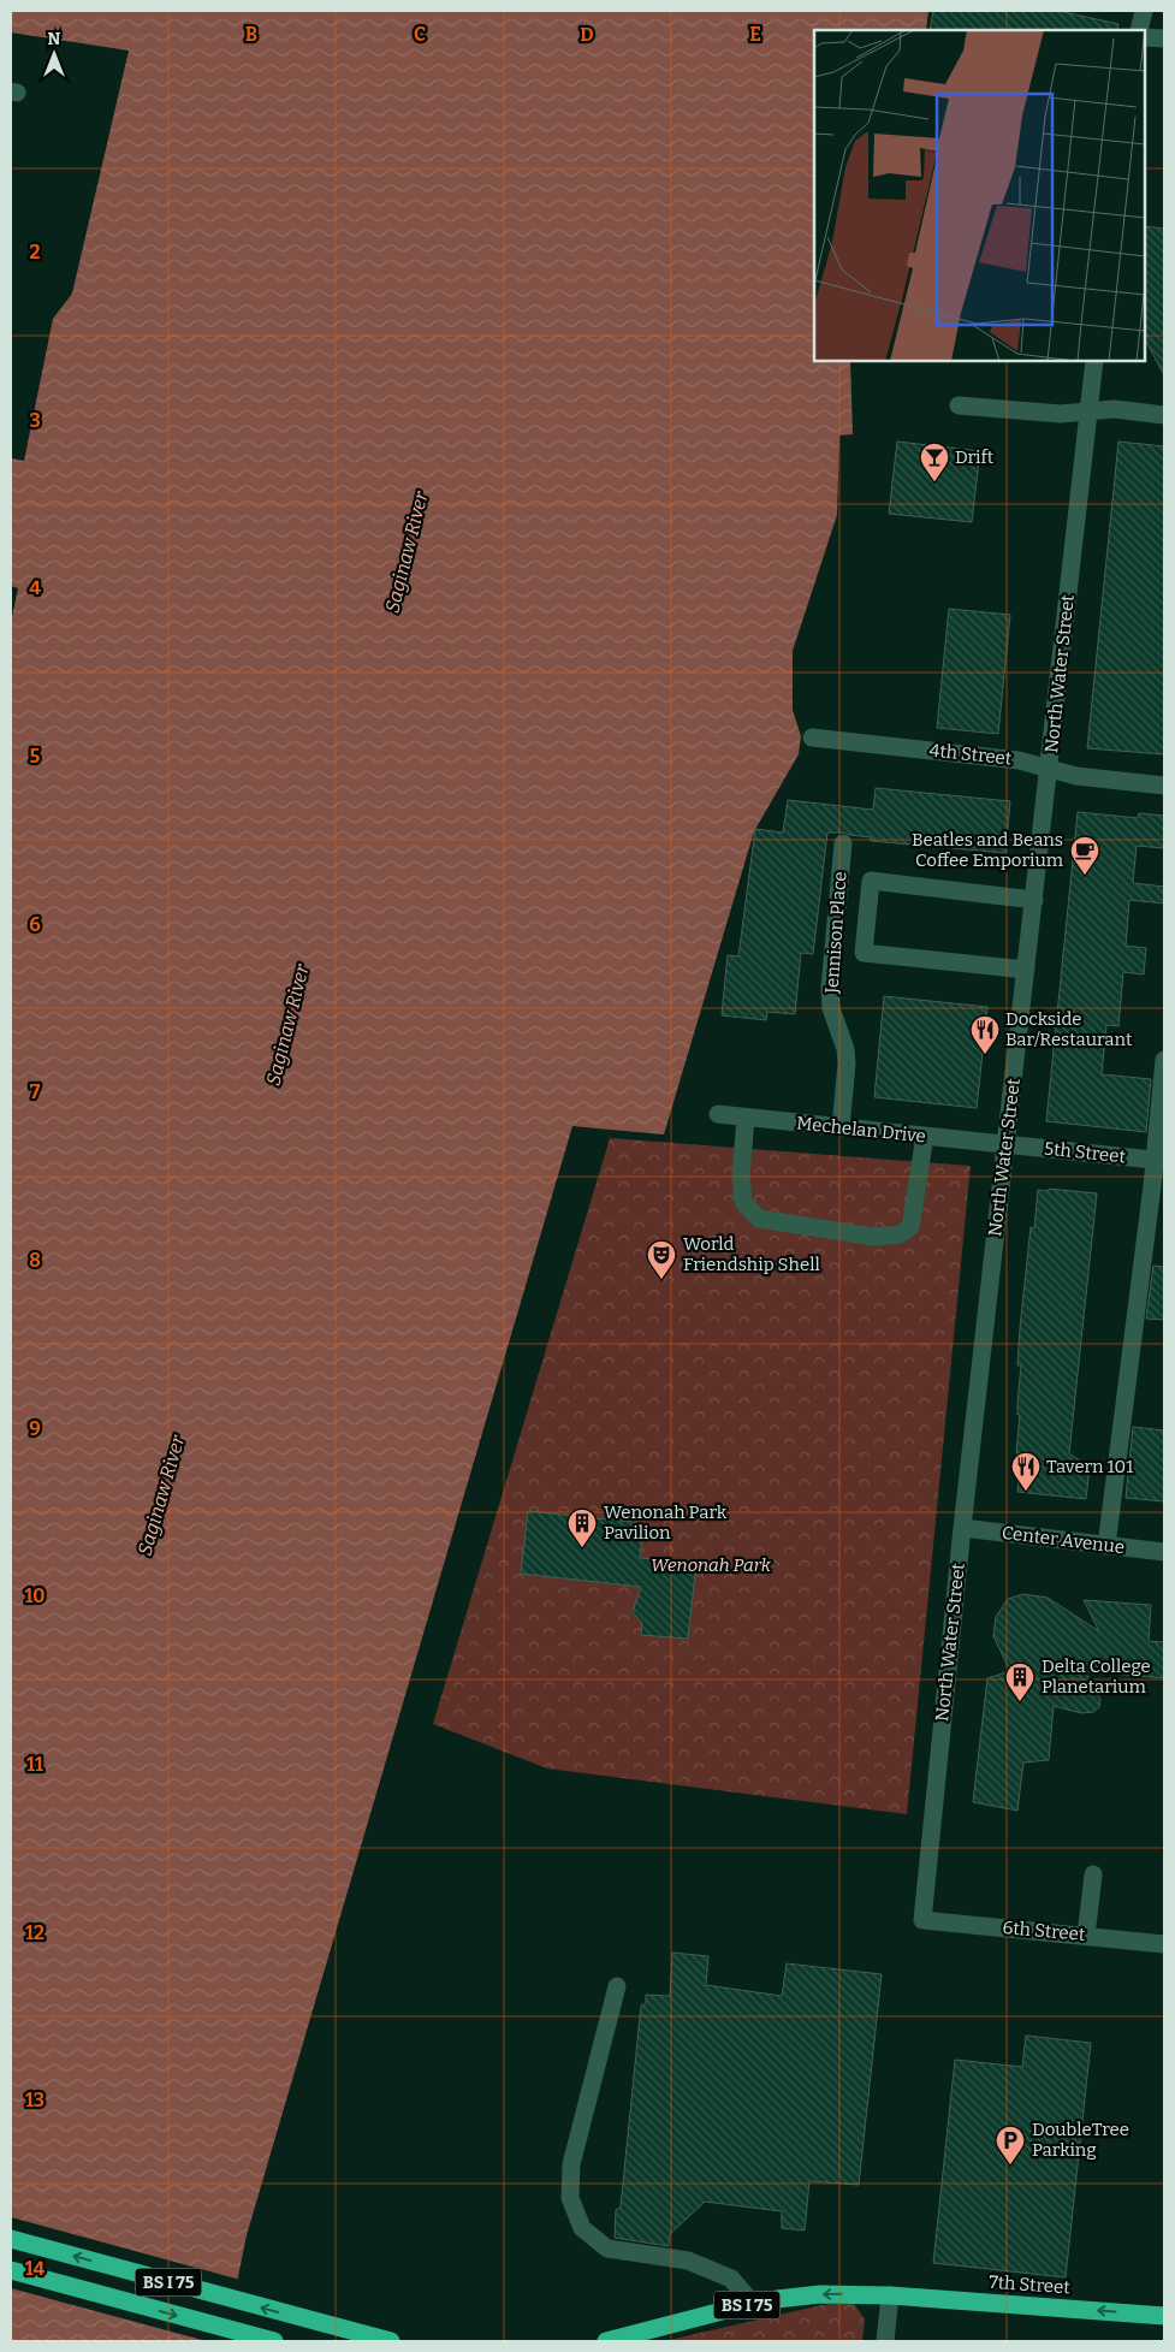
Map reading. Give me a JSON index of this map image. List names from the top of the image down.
{
  "streets": {
    "highway": ["BS I 75", "7th Street"],
    "street": [
      "North Water Street",
      "4th Street",
      "Jennison Place",
      "Mechelan Drive",
      "5th Street",
      "Center Avenue",
      "6th Street"
    ]
  },
  "crossings": [
    ["North Water Street", "4th Street"],
    ["North Water Street", "Mechelan Drive"],
    ["North Water Street", "5th Street"],
    ["North Water Street", "Center Avenue"],
    ["North Water Street", "6th Street"],
    ["Jennison Place", "Mechelan Drive"],
    ["Mechelan Drive", "5th Street"],
    ["BS I 75", "7th Street"]
  ],
  "one_way": ["7th Street"],
  "water": ["Saginaw River"],
  "parks": ["Wenonah Park"],
  "places": {
    "bar": ["Drift"],
    "cafe": ["Beatles and Beans Coffee Emporium"],
    "restaurant": ["Dockside Bar/Restaurant", "Tavern 101"],
    "theatre": ["World Friendship Shell"],
    "building": ["Wenonah Park Pavilion", "Delta College Planetarium"],
    "parking": ["DoubleTree Parking"]
  },
  "north": "top",
  "grid": {
    "columns": [
      "B",
      "C",
      "D",
      "E"
    ],
    "rows": [
      "2",
      "3",
      "4",
      "5",
      "6",
      "7",
      "8",
      "9",
      "10",
      "11",
      "12",
      "13",
      "14"
    ]
  }
}
